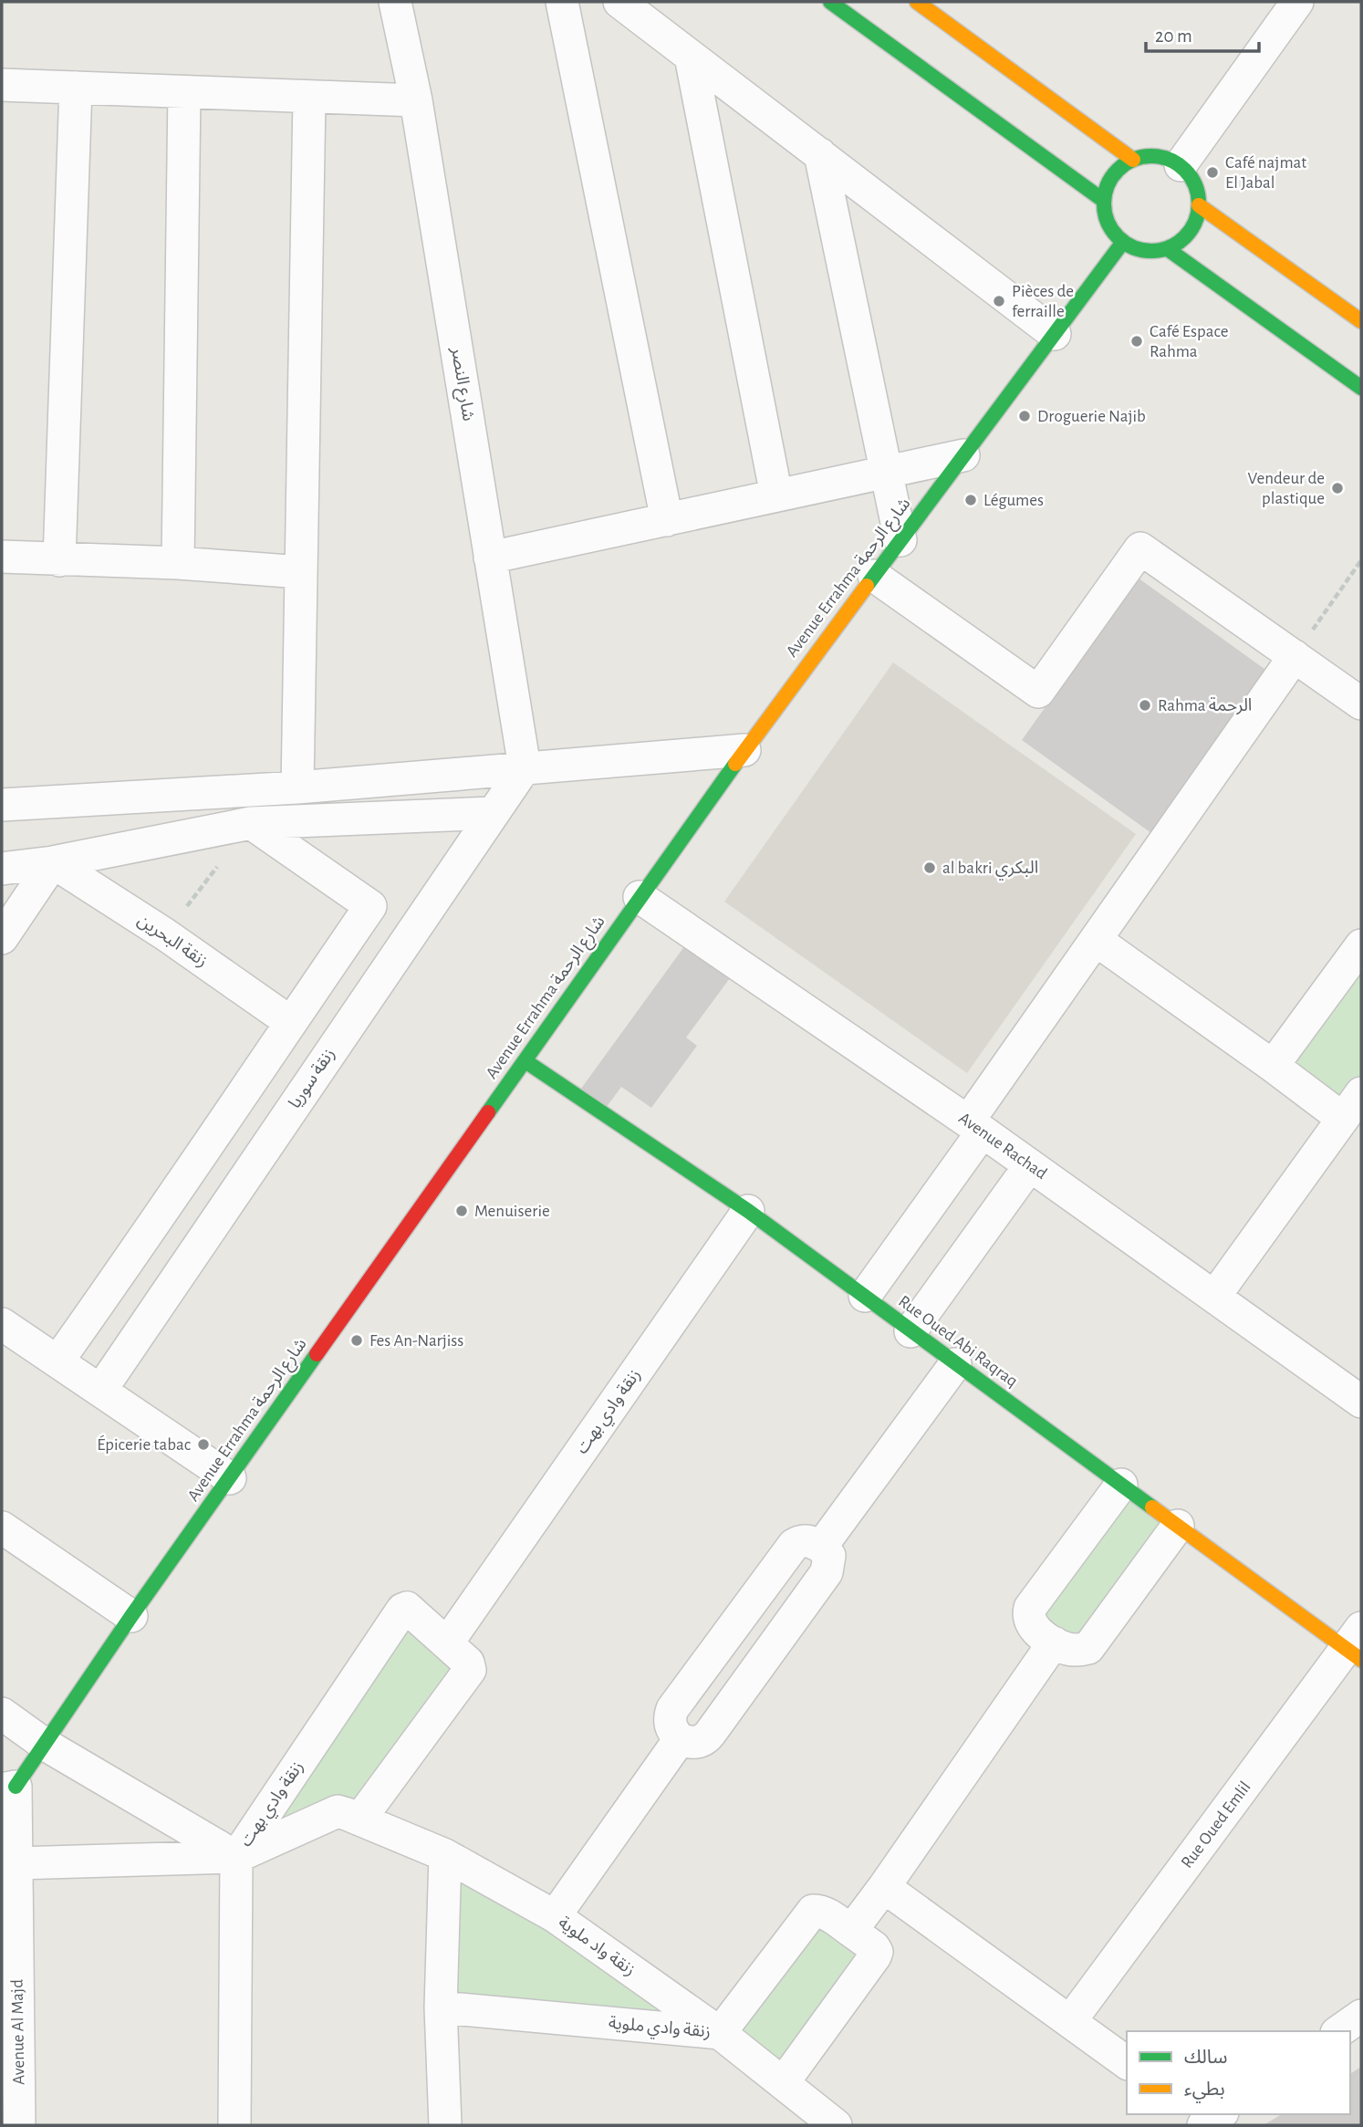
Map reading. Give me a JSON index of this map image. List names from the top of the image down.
{
  "streets": {
    "street": [
      "شارع النصر",
      "Avenue Errahma شارع الرحمة",
      "زنقة البحرين",
      "زنقة سوريا",
      "Avenue Rachad",
      "Rue Oued Abi Raqraq",
      "زنقة وادي بهت",
      "Rue Oued Emlil",
      "زنقة واد ملوية",
      "زنقة وادي ملوية",
      "Avenue Al Majd"
    ]
  },
  "crossings": [
    ["شارع النصر", "زنقة سوريا"],
    ["Avenue Errahma شارع الرحمة", "Avenue Rachad"],
    ["Avenue Errahma شارع الرحمة", "Rue Oued Abi Raqraq"],
    ["Avenue Errahma شارع الرحمة", "Avenue Al Majd"],
    ["Rue Oued Abi Raqraq", "زنقة وادي بهت"],
    ["Rue Oued Abi Raqraq", "Rue Oued Emlil"],
    ["زنقة وادي بهت", "زنقة واد ملوية"],
    ["زنقة واد ملوية", "زنقة وادي ملوية"]
  ],
  "places": [
    "Café najmat El Jabal",
    "Pièces de ferraille",
    "Café Espace Rahma",
    "Droguerie Najib",
    "Vendeur de plastique",
    "Légumes",
    "Rahma الرحمة",
    "al bakri البكري",
    "Menuiserie",
    "Fes An-Narjiss",
    "Épicerie tabac"
  ],
  "legend": ["سالك", "بطيء"],
  "scale_bar": "20 m"
}
